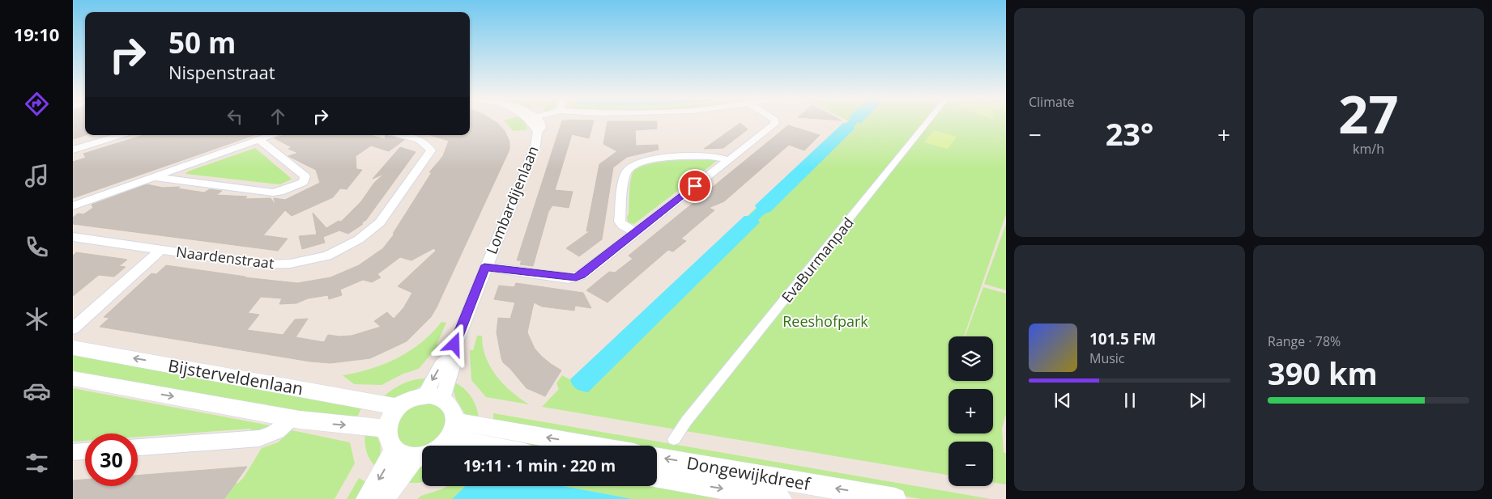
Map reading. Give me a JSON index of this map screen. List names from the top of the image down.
{
  "streets": {
    "street": [
      "Lombardijenlaan",
      "Naardenstraat",
      "EvaBurmanpad",
      "Bijsterveldenlaan",
      "Dongewijkdreef"
    ]
  },
  "parks": ["Reeshofpark"],
  "page": {
    "tabs": "19:10",
    "tile": [
      "Climate",
      ["27", "km/h"],
      ["Range · 78%", "390 km"]
    ],
    "turn": ["50 m", "Nispenstraat"],
    "heat": ["−", "23°", "+"],
    "song": ["101.5 FM", "Music"],
    "map_buttons": ["+", "−"],
    "limit": "30",
    "trip": "19:11 · 1 min · 220 m"
  }
}
